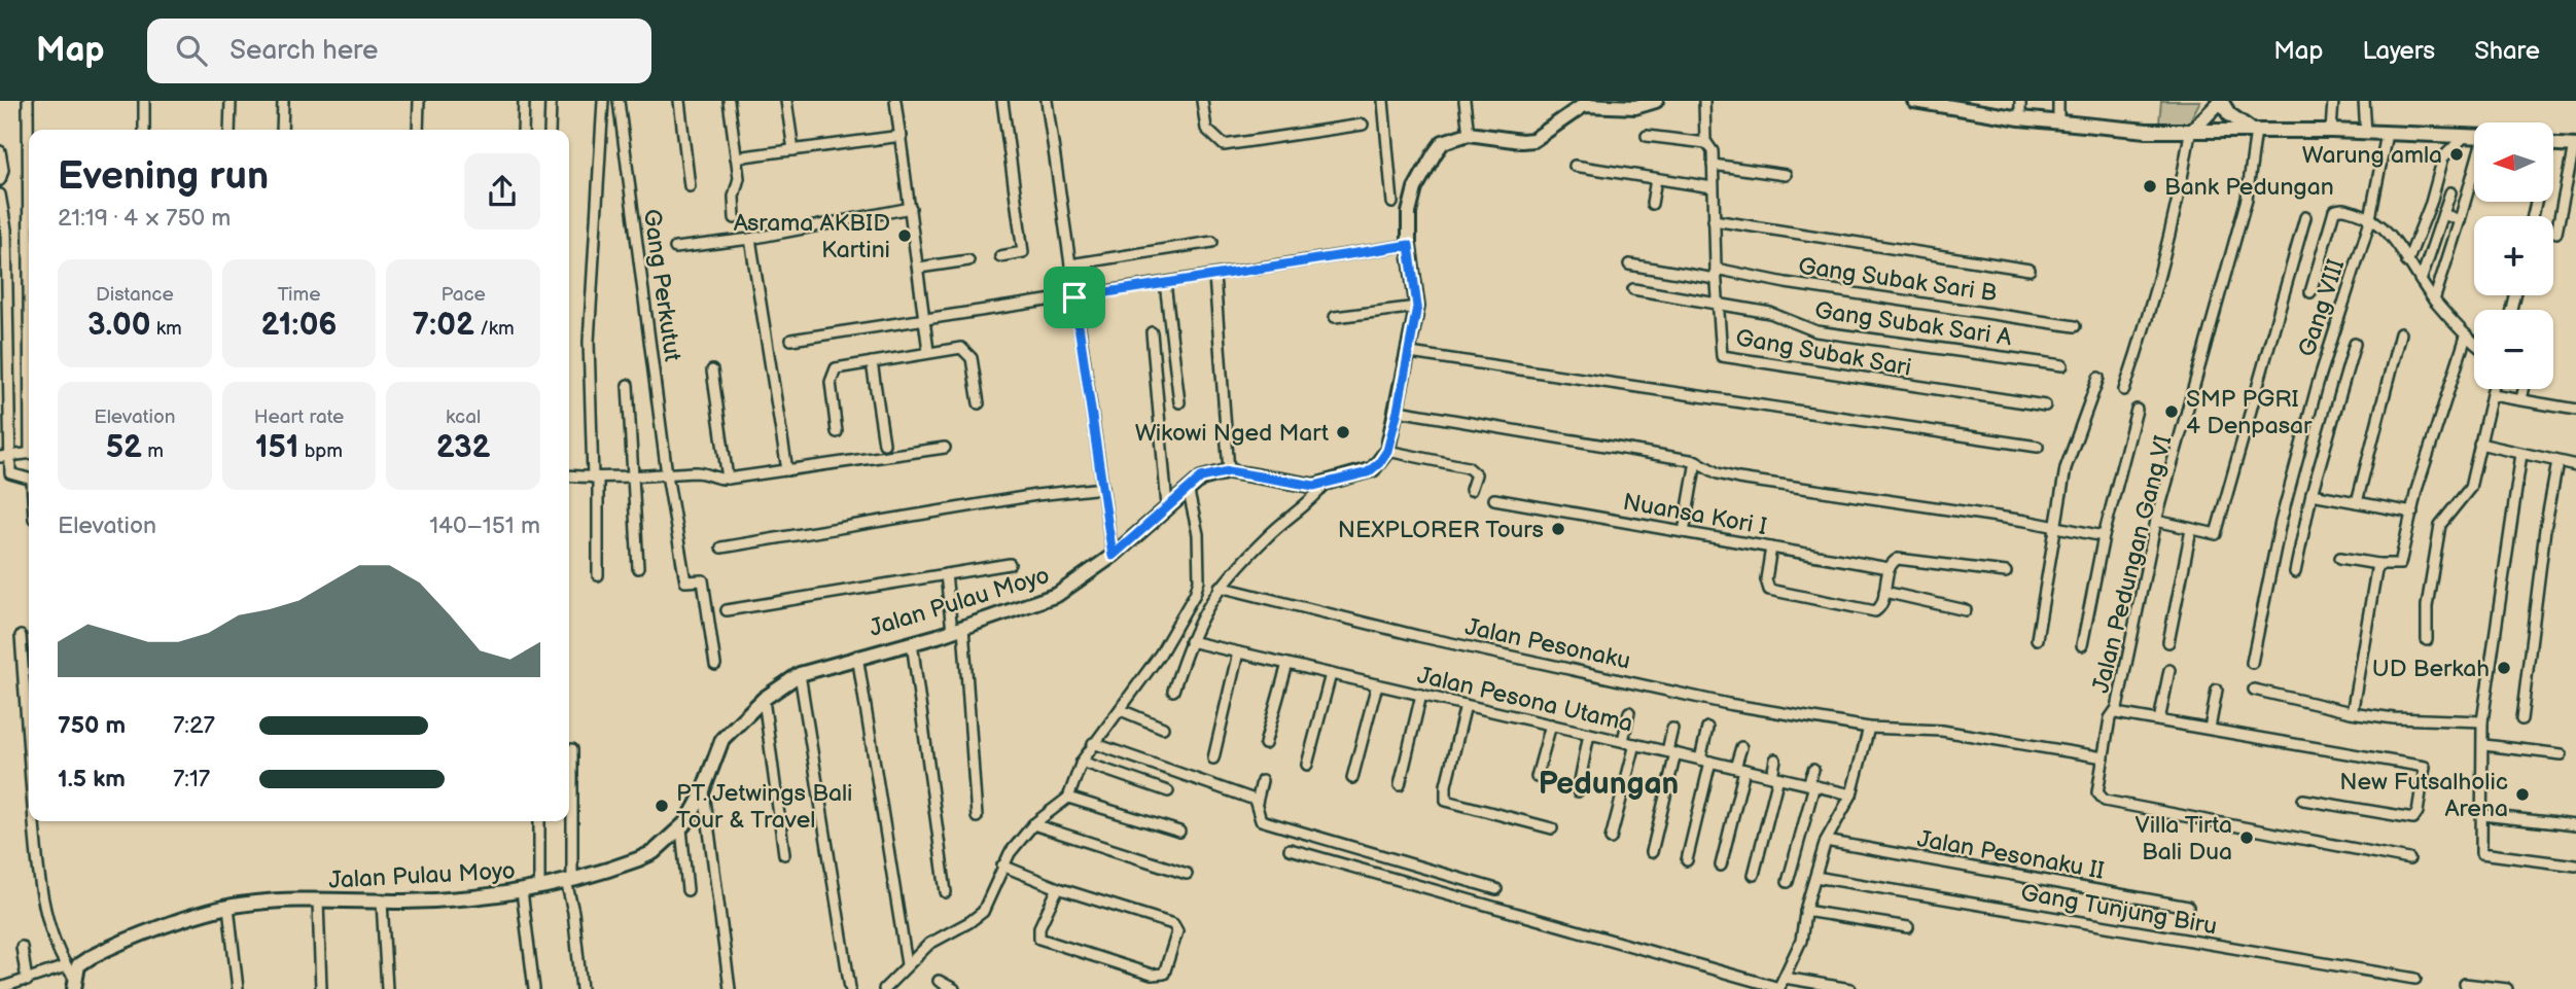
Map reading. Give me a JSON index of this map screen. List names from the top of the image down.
{
  "streets": {
    "street": [
      "Gang Subak Sari B",
      "Gang Perkutut",
      "Gang VIII",
      "Gang Subak Sari A",
      "Gang Subak Sari",
      "Nuansa Kori I",
      "Jalan Pedungan Gang VI",
      "Jalan Pulau Moyo",
      "Jalan Pesonaku",
      "Jalan Pesona Utama",
      "Jalan Pesonaku II",
      "Gang Tunjung Biru"
    ]
  },
  "crossings": [
    ["Gang Subak Sari B", "Gang Subak Sari"],
    ["Gang Subak Sari A", "Gang Subak Sari"]
  ],
  "districts": ["Pedungan"],
  "places": [
    "Warung amla",
    "Bank Pedungan",
    "Asrama AKBID Kartini",
    "SMP PGRI 4 Denpasar",
    "Wikowi Nged Mart",
    "NEXPLORER Tours",
    "UD Berkah",
    "New Futsalholic Arena",
    "PT. Jetwings Bali Tour & Travel",
    "Villa Tirta Bali Dua"
  ],
  "north": "left",
  "page": {
    "header": "Map",
    "search": "Search here",
    "nav": ["Map", "Layers", "Share"],
    "map_buttons": ["+", "−"],
    "heading": ["Evening run", "21:19 · 4 × 750 m"],
    "stats": [
      ["Distance", "3.00 km"],
      ["Time", "21:06"],
      ["Pace", "7:02 /km"],
      ["Elevation", "52 m"],
      ["Heart rate", "151 bpm"],
      ["kcal", "232"]
    ],
    "chart": ["Elevation", "140–151 m"],
    "list": [
      {
        "name": "750 m",
        "note": "7:27"
      },
      {
        "name": "1.5 km",
        "note": "7:17"
      }
    ]
  }
}
